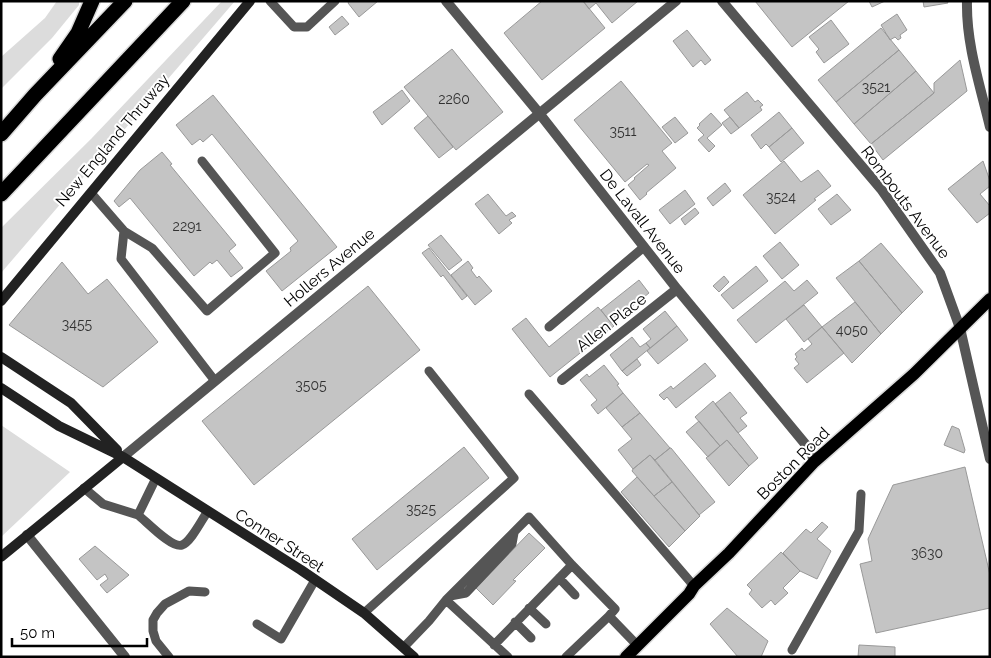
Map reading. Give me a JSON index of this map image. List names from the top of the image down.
{
  "streets": {
    "main road": [
      "New England Thruway",
      "Hollers Avenue",
      "Boston Road",
      "Conner Street"
    ],
    "street": ["Rombouts Avenue", "De Lavall Avenue", "Allen Place"]
  },
  "crossings": [
    ["Rombouts Avenue", "Boston Road"],
    ["De Lavall Avenue", "Hollers Avenue"],
    ["De Lavall Avenue", "Allen Place"],
    ["De Lavall Avenue", "Boston Road"],
    ["Hollers Avenue", "Conner Street"]
  ],
  "house_numbers": [
    "3521",
    "2260",
    "3511",
    "3524",
    "2291",
    "3455",
    "4050",
    "3505",
    "3525",
    "3630"
  ],
  "scale_bar": "50 m"
}
